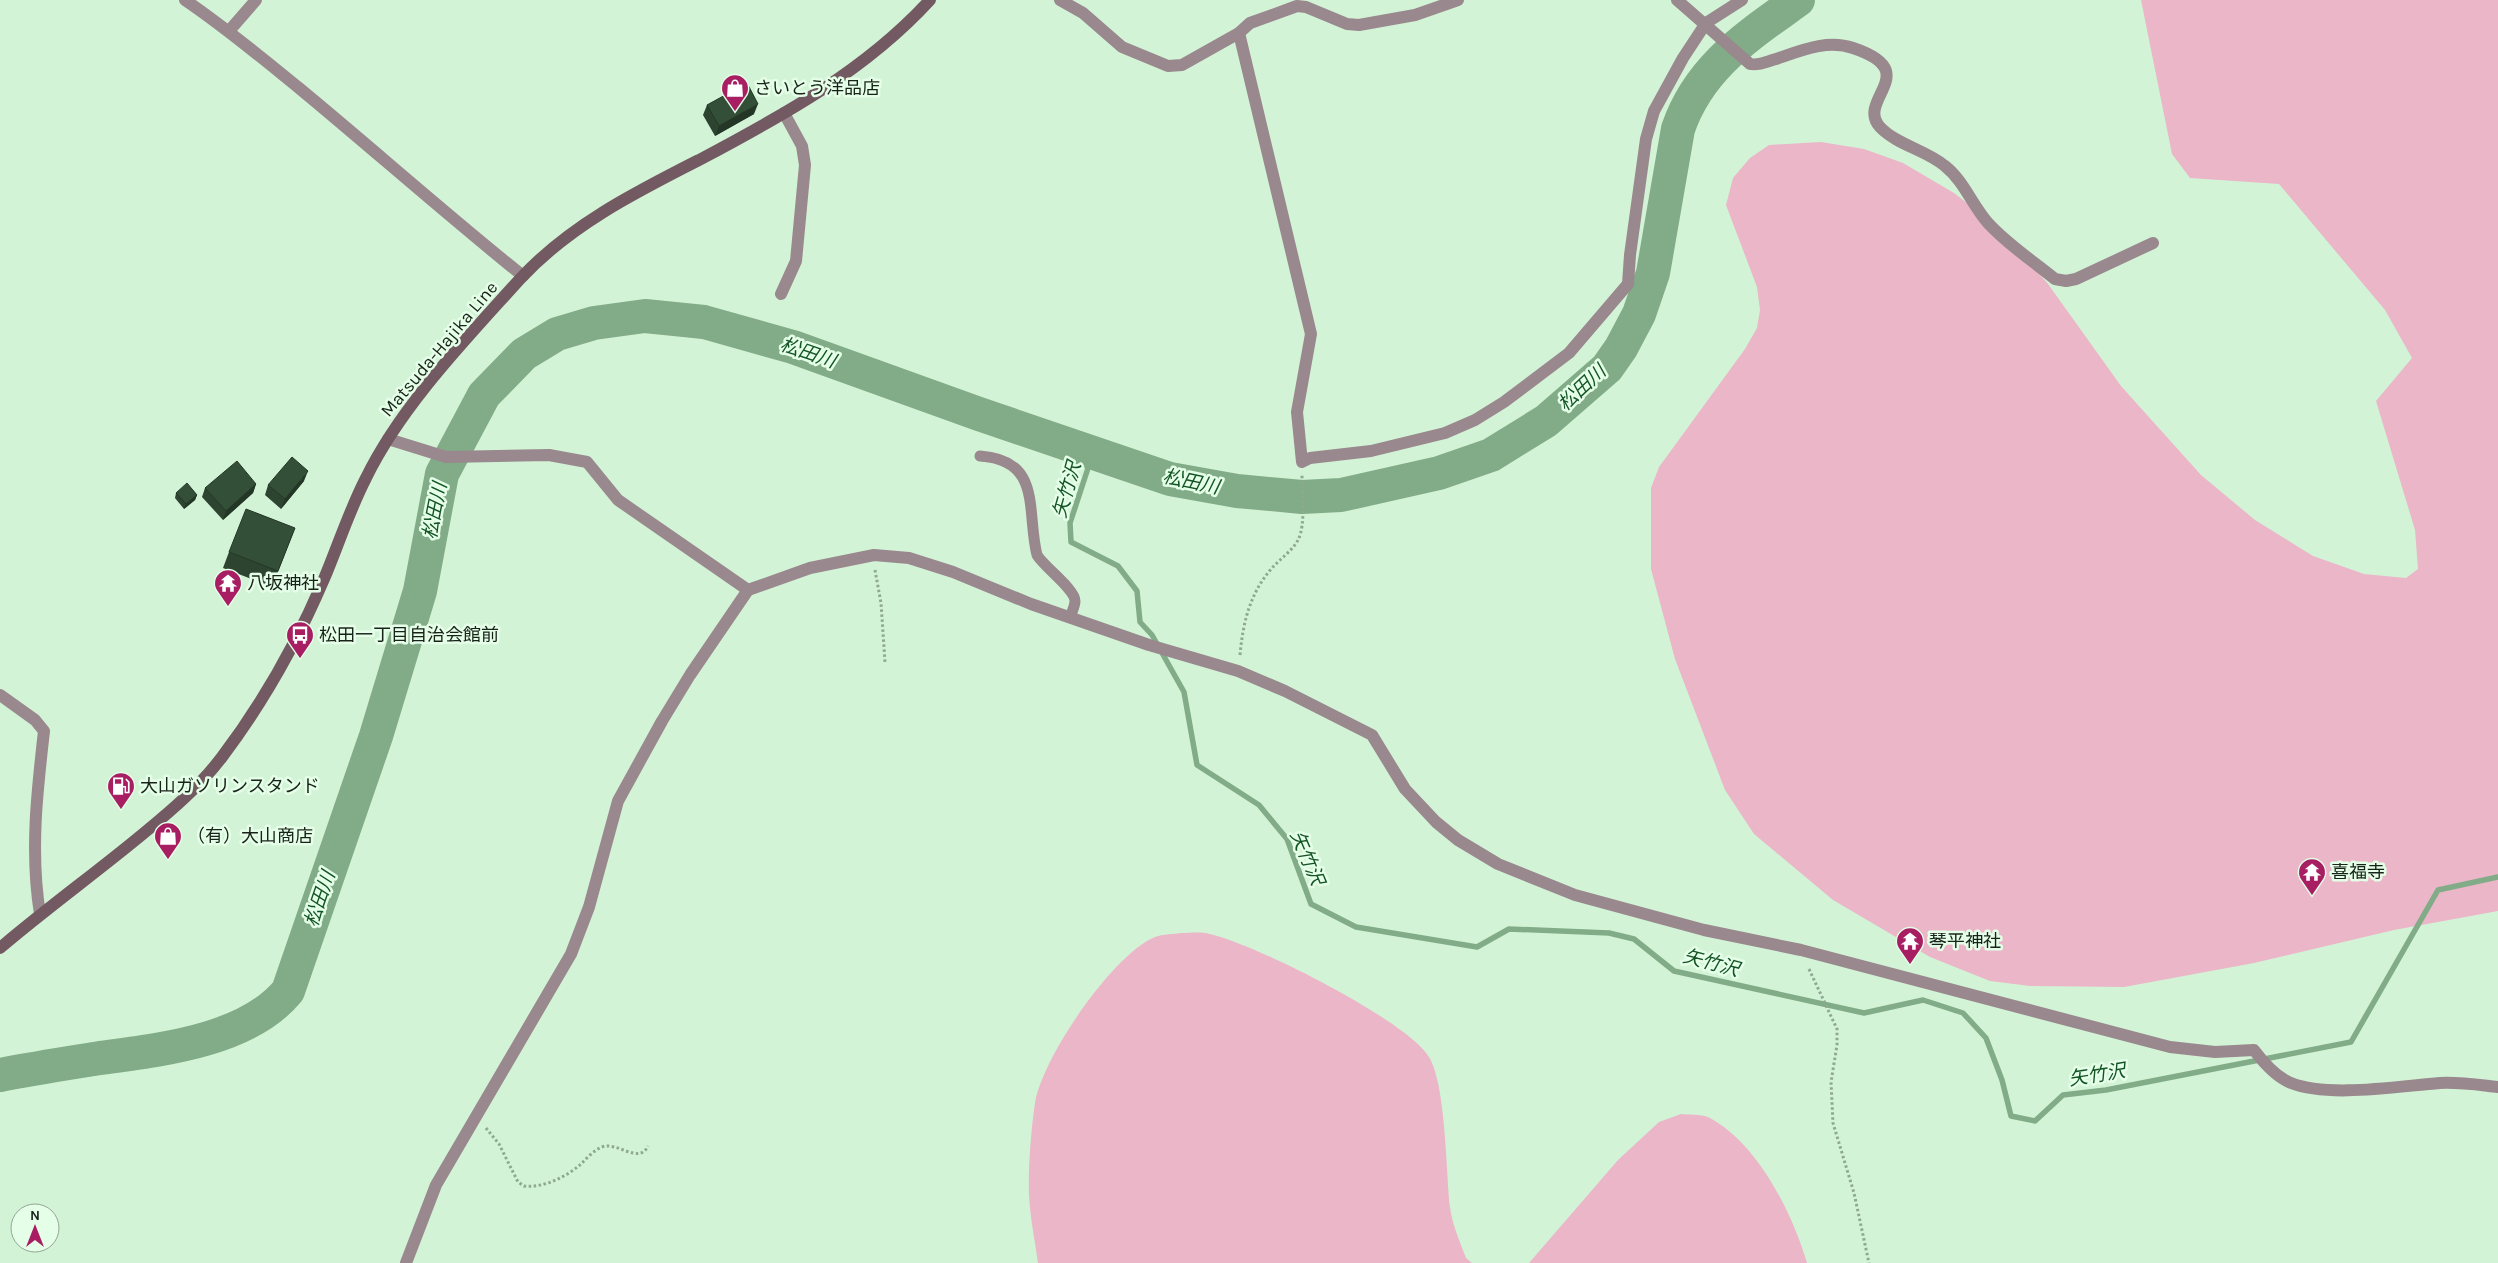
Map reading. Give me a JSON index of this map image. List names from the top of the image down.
{
  "streets": {
    "main road": ["Matsuda-Hajika Line"]
  },
  "water": ["松田川", "矢竹沢"],
  "places": {
    "shop": ["さいとう洋品店", "（有）大山商店"],
    "temple": ["八坂神社", "喜福寺", "琴平神社"],
    "bus stop": ["松田一丁目自治会館前"],
    "fuel station": ["大山ガソリンスタンド"]
  },
  "north": "top"
}
